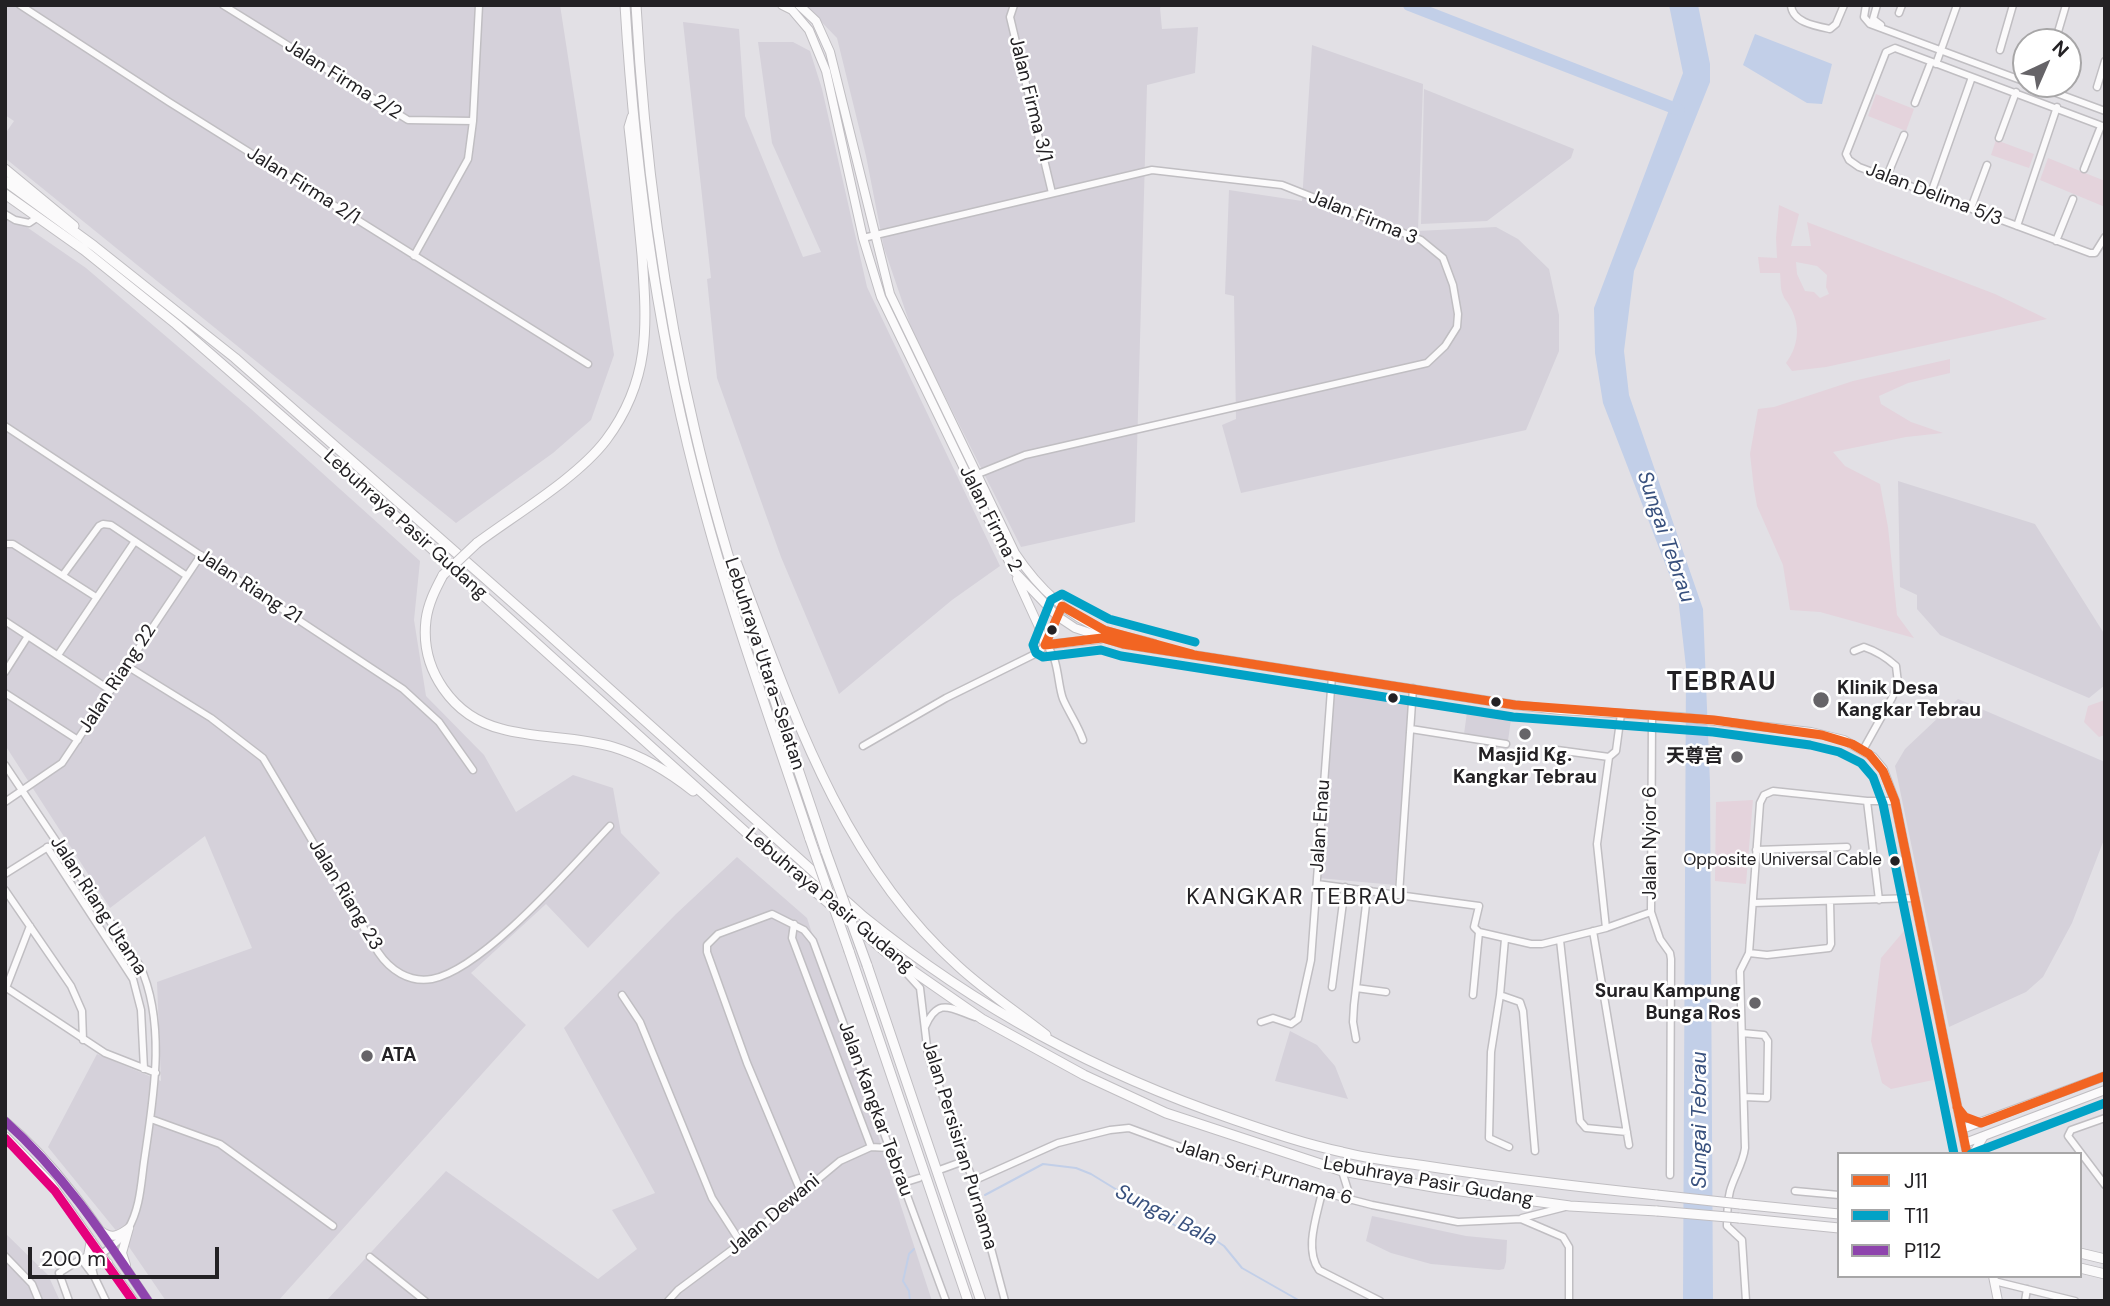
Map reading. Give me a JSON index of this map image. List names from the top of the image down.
{
  "streets": {
    "highway": ["Lebuhraya Pasir Gudang", "Lebuhraya Utara–Selatan"],
    "main road": ["Jalan Firma 2"],
    "street": [
      "Jalan Firma 2/2",
      "Jalan Firma 3/1",
      "Jalan Firma 2/1",
      "Jalan Delima 5/3",
      "Jalan Firma 3",
      "Jalan Riang 21",
      "Jalan Riang 22",
      "Jalan Enau",
      "Jalan Nyior 6",
      "Jalan Riang 23",
      "Jalan Riang Utama",
      "Jalan Kangkar Tebrau",
      "Jalan Persisiran Purnama",
      "Jalan Seri Purnama 6",
      "Jalan Dewani"
    ]
  },
  "crossings": [
    ["Jalan Firma 3/1", "Jalan Firma 3"],
    ["Jalan Firma 3", "Jalan Firma 2"],
    ["Lebuhraya Pasir Gudang", "Jalan Persisiran Purnama"],
    ["Jalan Riang 21", "Jalan Riang 22"],
    ["Jalan Riang 22", "Jalan Riang 23"],
    ["Jalan Riang 22", "Jalan Riang Utama"],
    ["Jalan Kangkar Tebrau", "Jalan Dewani"],
    ["Jalan Persisiran Purnama", "Jalan Seri Purnama 6"]
  ],
  "districts": ["TEBRAU", "KANGKAR TEBRAU"],
  "water": ["Sungai Tebrau", "Sungai Bala"],
  "places": [
    "Klinik Desa Kangkar Tebrau",
    "Masjid Kg. Kangkar Tebrau",
    "天尊宫",
    "Opposite Universal Cable",
    "Surau Kampung Bunga Ros",
    "ATA"
  ],
  "lines": ["transit line T11", "transit line J11", "transit line P112"],
  "legend": ["J11", "T11", "P112"],
  "scale_bar": "200 m",
  "north": "top right"
}
